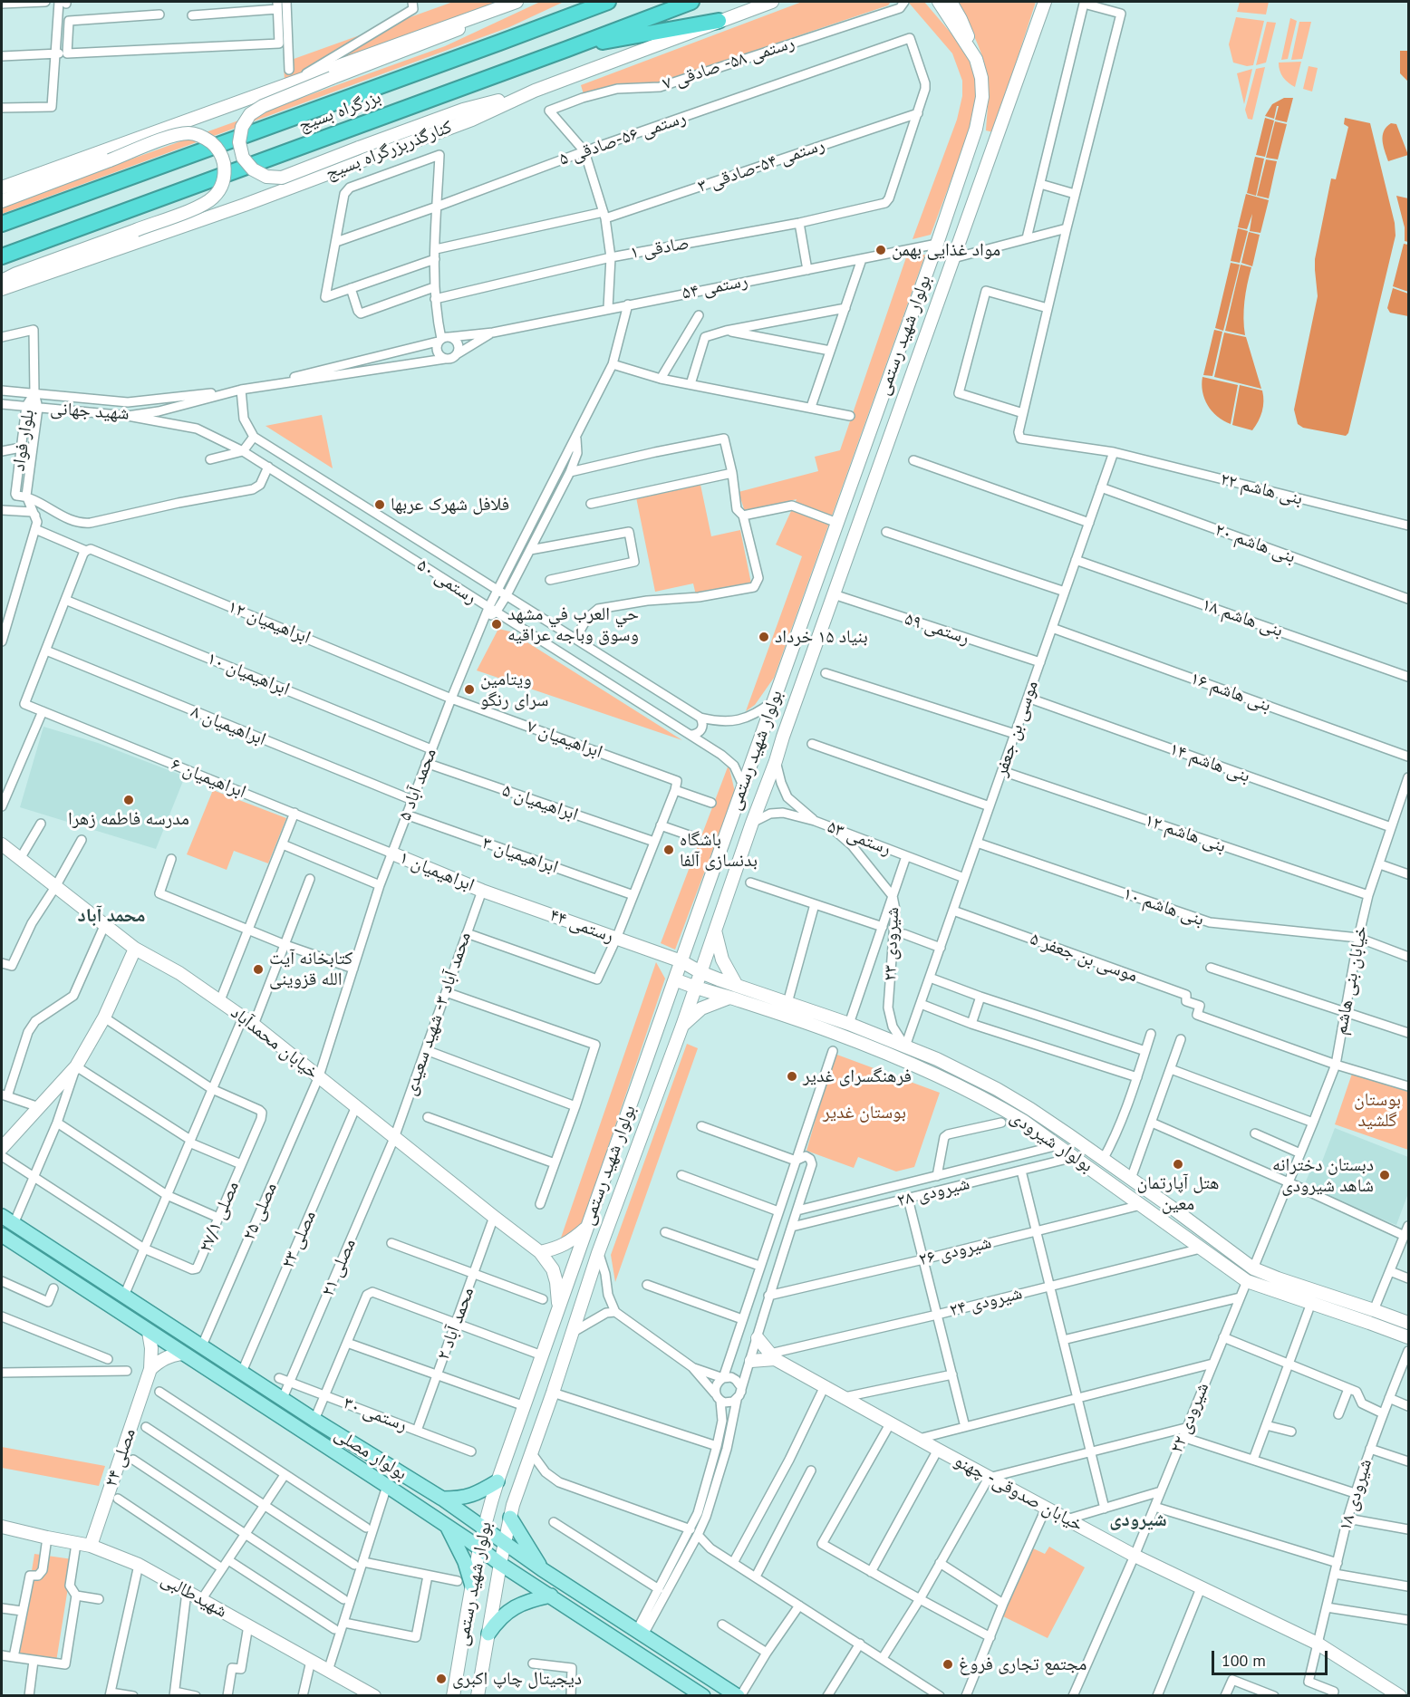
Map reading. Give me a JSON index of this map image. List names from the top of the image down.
{
  "streets": {
    "highway": ["بزرگراه بسیج"],
    "main road": [
      "کنارگذربزرگراه بسیج",
      "بولوار شهید رستمی",
      "ابراهیمیان ۱",
      "رستمی ۴۴",
      "خیابان محمدآباد",
      "بولوار شیرودی",
      "بولوار مصلی",
      "مصلی ۲۴",
      "خیابان صدوقی- چهنو",
      "شهیدطالبی"
    ],
    "street": [
      "رستمی ۵۸- صادقی ۷",
      "رستمی ۵۶-صادقی ۵",
      "رستمی ۵۴-صادقی ۳",
      "صادقی ۱",
      "رستمی ۵۴",
      "شهید جهانی",
      "بلوار فواد",
      "بنی هاشم ۲۲",
      "بنی هاشم ۲۰",
      "رستمی ۵۰",
      "بنی هاشم ۱۸",
      "ابراهیمیان ۱۲",
      "رستمی ۵۹",
      "ابراهیمیان ۱۰",
      "بنی هاشم ۱۶",
      "ابراهیمیان ۸",
      "موسی بن جعفر",
      "ابراهیمیان ۷",
      "بنی هاشم ۱۴",
      "ابراهیمیان ۶",
      "محمد آباد ۵",
      "ابراهیمیان ۵",
      "بنی هاشم ۱۲",
      "رستمی ۵۳",
      "ابراهیمیان ۳",
      "بنی هاشم ۱۰",
      "شیرودی ۲۳",
      "موسی بن جعفر ۵",
      "خیابان بنی هاشم",
      "محمد آباد ۳- شهید سعیدی",
      "شیرودی ۲۸",
      "مصلی ۲۵",
      "مصلی ۲۷/۱",
      "مصلی ۲۳",
      "شیرودی ۲۶",
      "مصلی ۲۱",
      "شیرودی ۲۴",
      "محمد آباد ۲",
      "رستمی ۳۰",
      "شیرودی ۲۲",
      "شیرودی ۱۸"
    ]
  },
  "crossings": [
    ["رستمی ۵۸- صادقی ۷", "رستمی ۵۶-صادقی ۵"],
    ["رستمی ۵۶-صادقی ۵", "رستمی ۵۴-صادقی ۳"],
    ["رستمی ۵۶-صادقی ۵", "صادقی ۱"],
    ["رستمی ۵۴-صادقی ۳", "صادقی ۱"],
    ["رستمی ۵۴", "بولوار شهید رستمی"],
    ["رستمی ۵۴", "شهید جهانی"],
    ["بولوار شهید رستمی", "رستمی ۵۰"],
    ["بولوار شهید رستمی", "رستمی ۵۹"],
    ["بولوار شهید رستمی", "رستمی ۵۳"],
    ["بولوار شهید رستمی", "رستمی ۴۴"],
    ["بولوار شهید رستمی", "بولوار شیرودی"],
    ["بولوار شهید رستمی", "بولوار مصلی"],
    ["شهید جهانی", "بلوار فواد"],
    ["شهید جهانی", "رستمی ۵۰"],
    ["بنی هاشم ۲۲", "موسی بن جعفر"],
    ["بنی هاشم ۲۰", "موسی بن جعفر"],
    ["رستمی ۵۰", "محمد آباد ۵"],
    ["بنی هاشم ۱۸", "موسی بن جعفر"],
    ["ابراهیمیان ۱۲", "ابراهیمیان ۷"],
    ["ابراهیمیان ۱۲", "محمد آباد ۵"],
    ["رستمی ۵۹", "موسی بن جعفر"],
    ["ابراهیمیان ۱۰", "محمد آباد ۵"],
    ["بنی هاشم ۱۶", "موسی بن جعفر"],
    ["ابراهیمیان ۸", "ابراهیمیان ۶"],
    ["ابراهیمیان ۸", "محمد آباد ۵"],
    ["موسی بن جعفر", "بنی هاشم ۱۴"],
    ["موسی بن جعفر", "بنی هاشم ۱۲"],
    ["موسی بن جعفر", "رستمی ۵۳"],
    ["موسی بن جعفر", "بنی هاشم ۱۰"],
    ["موسی بن جعفر", "شیرودی ۲۳"],
    ["موسی بن جعفر", "موسی بن جعفر ۵"],
    ["موسی بن جعفر", "بولوار شیرودی"],
    ["ابراهیمیان ۷", "محمد آباد ۵"],
    ["بنی هاشم ۱۴", "خیابان بنی هاشم"],
    ["ابراهیمیان ۶", "محمد آباد ۵"],
    ["ابراهیمیان ۶", "ابراهیمیان ۱"],
    ["محمد آباد ۵", "ابراهیمیان ۵"],
    ["محمد آباد ۵", "ابراهیمیان ۳"],
    ["محمد آباد ۵", "ابراهیمیان ۱"],
    ["محمد آباد ۵", "خیابان محمدآباد"],
    ["محمد آباد ۵", "مصلی ۲۵"],
    ["بنی هاشم ۱۲", "خیابان بنی هاشم"],
    ["رستمی ۵۳", "شیرودی ۲۳"],
    ["ابراهیمیان ۱", "رستمی ۴۴"],
    ["ابراهیمیان ۱", "محمد آباد ۳- شهید سعیدی"],
    ["بنی هاشم ۱۰", "خیابان بنی هاشم"],
    ["رستمی ۴۴", "محمد آباد ۳- شهید سعیدی"],
    ["رستمی ۴۴", "بولوار شیرودی"],
    ["شیرودی ۲۳", "بولوار شیرودی"],
    ["موسی بن جعفر ۵", "خیابان بنی هاشم"],
    ["خیابان بنی هاشم", "بولوار شیرودی"],
    ["محمد آباد ۳- شهید سعیدی", "خیابان محمدآباد"],
    ["محمد آباد ۳- شهید سعیدی", "مصلی ۲۱"],
    ["خیابان محمدآباد", "مصلی ۲۵"],
    ["خیابان محمدآباد", "مصلی ۲۳"],
    ["خیابان محمدآباد", "مصلی ۲۱"],
    ["خیابان محمدآباد", "محمد آباد ۲"],
    ["بولوار شیرودی", "شیرودی ۲۸"],
    ["بولوار شیرودی", "شیرودی ۲۶"],
    ["بولوار شیرودی", "شیرودی ۲۴"],
    ["بولوار شیرودی", "شیرودی ۲۲"],
    ["مصلی ۲۵", "بولوار مصلی"],
    ["مصلی ۲۳", "بولوار مصلی"],
    ["مصلی ۲۱", "رستمی ۳۰"],
    ["مصلی ۲۱", "بولوار مصلی"],
    ["شیرودی ۲۴", "خیابان صدوقی- چهنو"],
    ["محمد آباد ۲", "رستمی ۳۰"],
    ["شیرودی ۲۲", "خیابان صدوقی- چهنو"],
    ["بولوار مصلی", "مصلی ۲۴"],
    ["مصلی ۲۴", "شهیدطالبی"],
    ["خیابان صدوقی- چهنو", "شیرودی ۱۸"]
  ],
  "districts": ["محمد آباد", "شیرودی"],
  "parks": ["بوستان گلشید", "بوستان غدیر"],
  "places": [
    "مواد غذایی بهمن",
    "فلافل شهرک عربها",
    "حي العرب في مشهد وسوق وباجه عراقيه",
    "بنیاد ۱۵ خرداد",
    "ویتامین سرای رنگو",
    "مدرسه فاطمه زهرا",
    "باشگاه بدنسازی آلفا",
    "کتابخانه آیت الله قزوینی",
    "فرهنگسرای غدیر",
    "هتل آپارتمان معین",
    "دبستان دخترانه شاهد شیرودی",
    "مجتمع تجاری فروغ",
    "دیجیتال چاپ اکبری"
  ],
  "scale_bar": "100 m"
}
